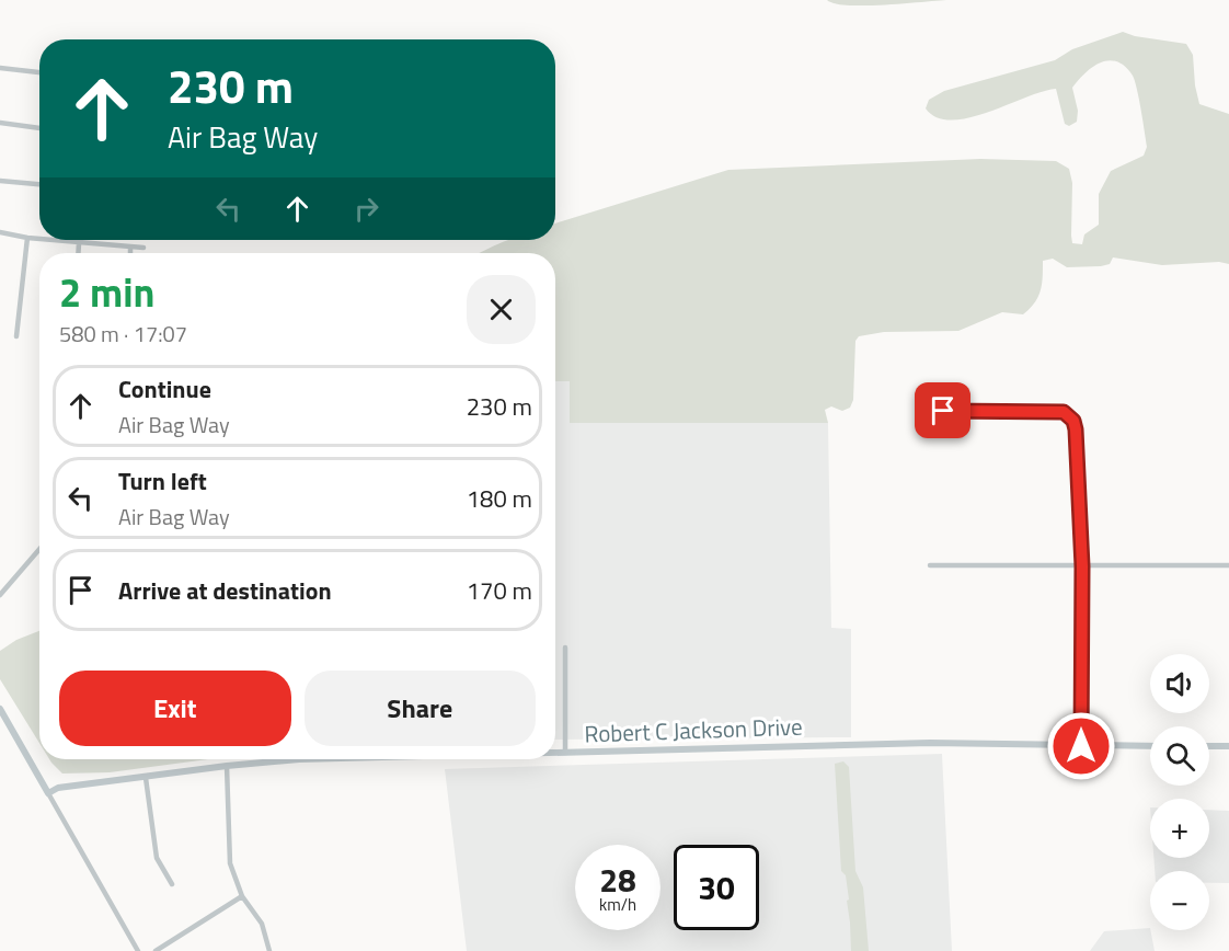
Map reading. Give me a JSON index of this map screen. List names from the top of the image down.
{
  "streets": {
    "main road": ["Robert C Jackson Drive"]
  },
  "page": {
    "turn": ["230 m", "Air Bag Way"],
    "heading": ["2 min", "580 m · 17:07"],
    "list": [
      {
        "name": "Continue",
        "note": "Air Bag Way",
        "value": "230 m"
      },
      {
        "name": "Turn left",
        "note": "Air Bag Way",
        "value": "180 m"
      },
      {
        "name": "Arrive at destination",
        "value": "170 m"
      }
    ],
    "map_buttons": ["+", "−"],
    "buttons": ["Exit", "Share"],
    "speed": "28 km/h",
    "limit": "30"
  }
}
